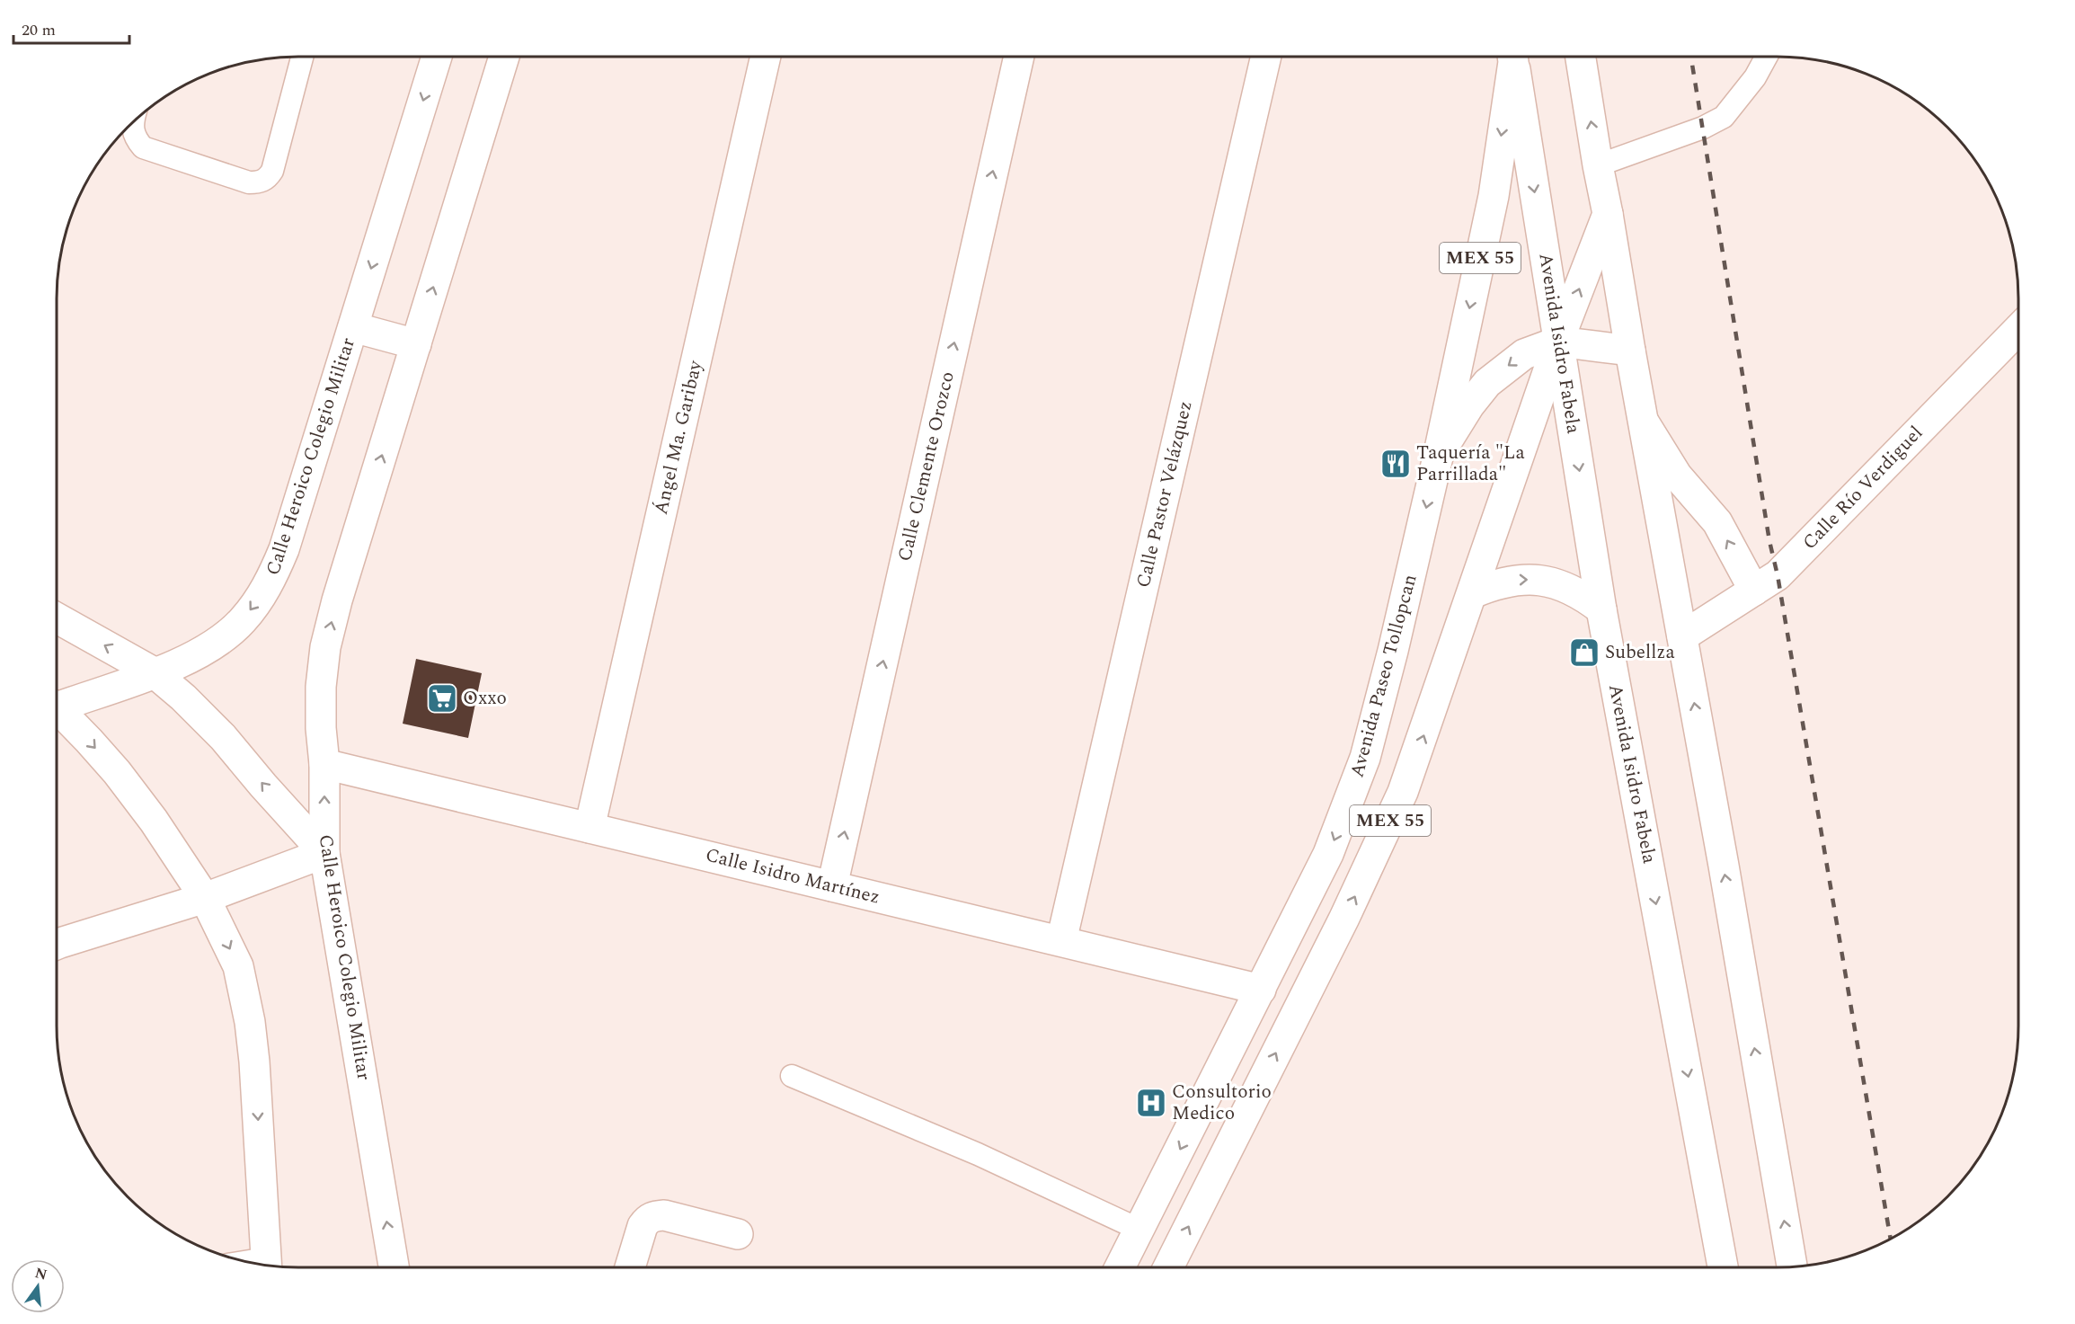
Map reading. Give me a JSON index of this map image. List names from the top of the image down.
{
  "streets": {
    "main road": [
      "MEX 55",
      "Avenida Isidro Fabela",
      "Ángel Ma. Garibay",
      "Calle Heroico Colegio Militar",
      "Calle Clemente Orozco",
      "Calle Río Verdiguel",
      "Calle Pastor Velázquez",
      "Avenida Paseo Tollopcan",
      "Calle Isidro Martínez"
    ]
  },
  "crossings": [
    ["MEX 55", "Avenida Isidro Fabela"],
    ["Ángel Ma. Garibay", "Calle Isidro Martínez"],
    ["Calle Heroico Colegio Militar", "Calle Isidro Martínez"],
    ["Calle Clemente Orozco", "Calle Isidro Martínez"],
    ["Calle Pastor Velázquez", "Calle Isidro Martínez"],
    ["Avenida Paseo Tollopcan", "Calle Isidro Martínez"]
  ],
  "one_way": ["Calle Clemente Orozco"],
  "places": {
    "restaurant": ["Taquería \"La Parrillada\""],
    "shop": ["Subellza"],
    "supermarket": ["Oxxo"],
    "hospital": ["Consultorio Medico"]
  },
  "scale_bar": "20 m",
  "north": "top"
}
